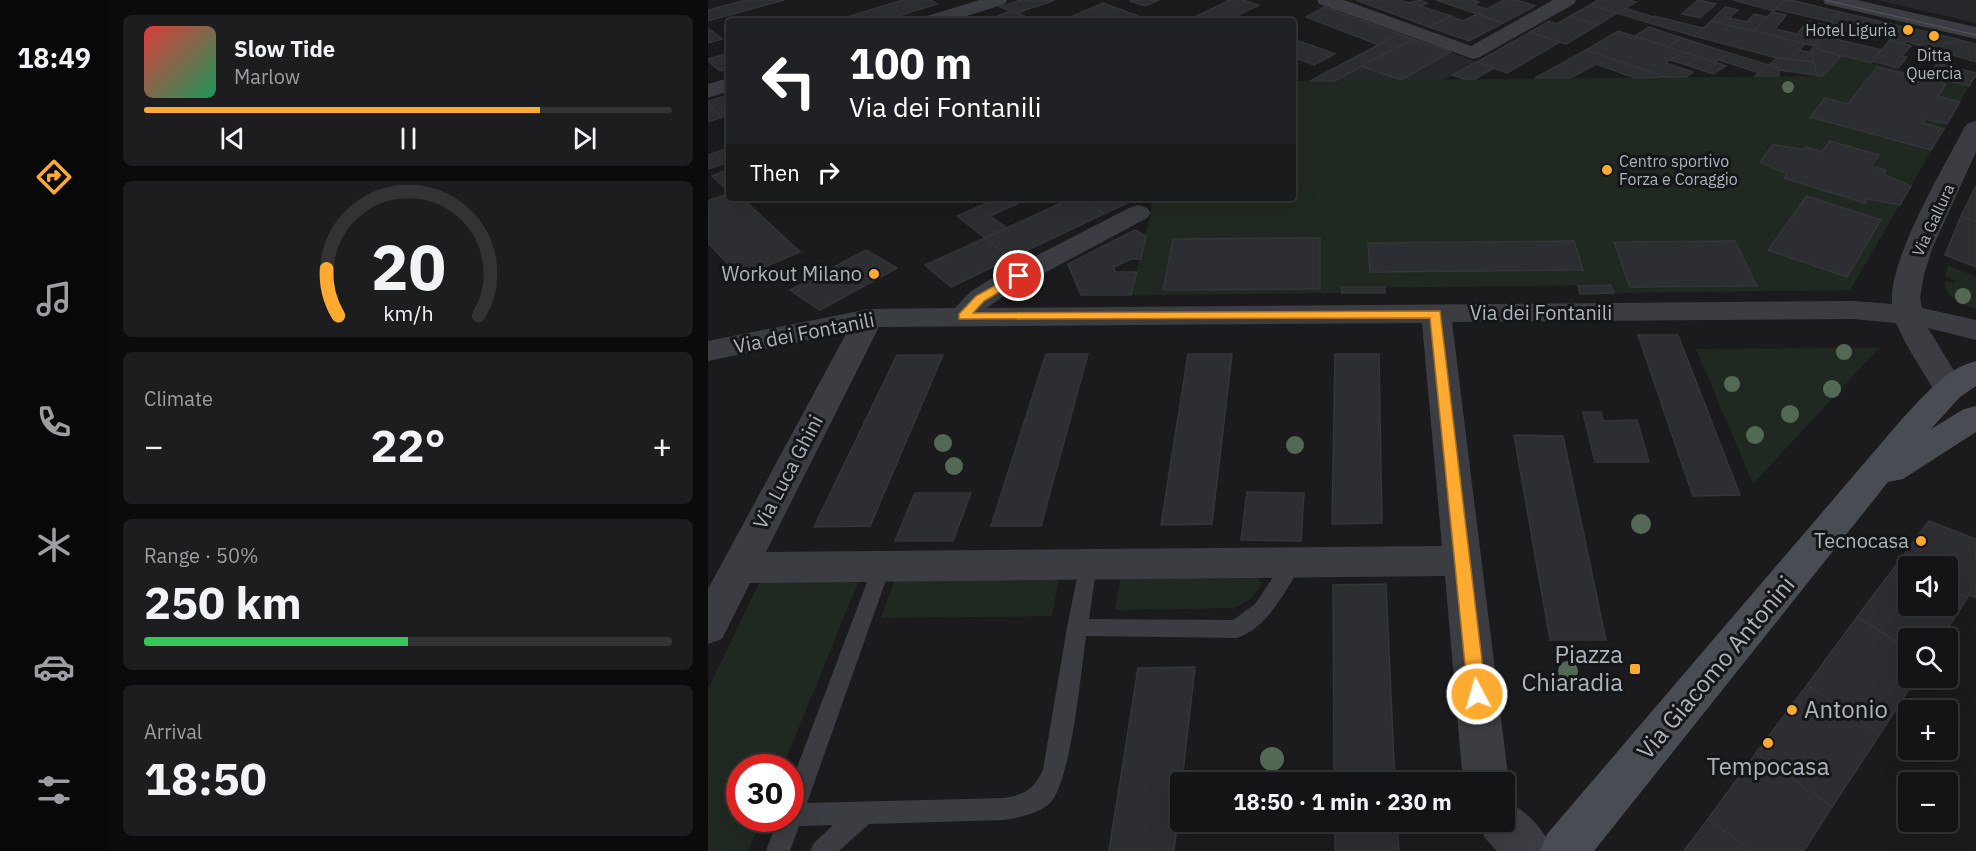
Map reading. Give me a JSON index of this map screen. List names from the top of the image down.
{
  "streets": {
    "main road": ["Via Giacomo Antonini"],
    "street": ["Via Gallura", "Via dei Fontanili", "Via Luca Ghini"]
  },
  "crossings": [
    ["Via Gallura", "Via dei Fontanili"],
    ["Via dei Fontanili", "Via Luca Ghini"]
  ],
  "places": {
    "other": [
      "Hotel Liguria",
      "Ditta Quercia",
      "Centro sportivo Forza e Coraggio",
      "Workout Milano",
      "Tecnocasa",
      "Antonio",
      "Tempocasa"
    ],
    "transit": ["Piazza Chiaradia"]
  },
  "page": {
    "tabs": "18:49",
    "turn": ["100 m", "Via dei Fontanili"],
    "song": ["Slow Tide", "Marlow"],
    "then": "Then",
    "tile": [
      "Climate",
      ["Range · 50%", "250 km"],
      ["Arrival", "18:50"]
    ],
    "heat": ["−", "22°", "+"],
    "map_buttons": ["+", "−"],
    "limit": "30",
    "trip": "18:50 · 1 min · 230 m",
    "gauge": ["20", "km/h"]
  }
}
